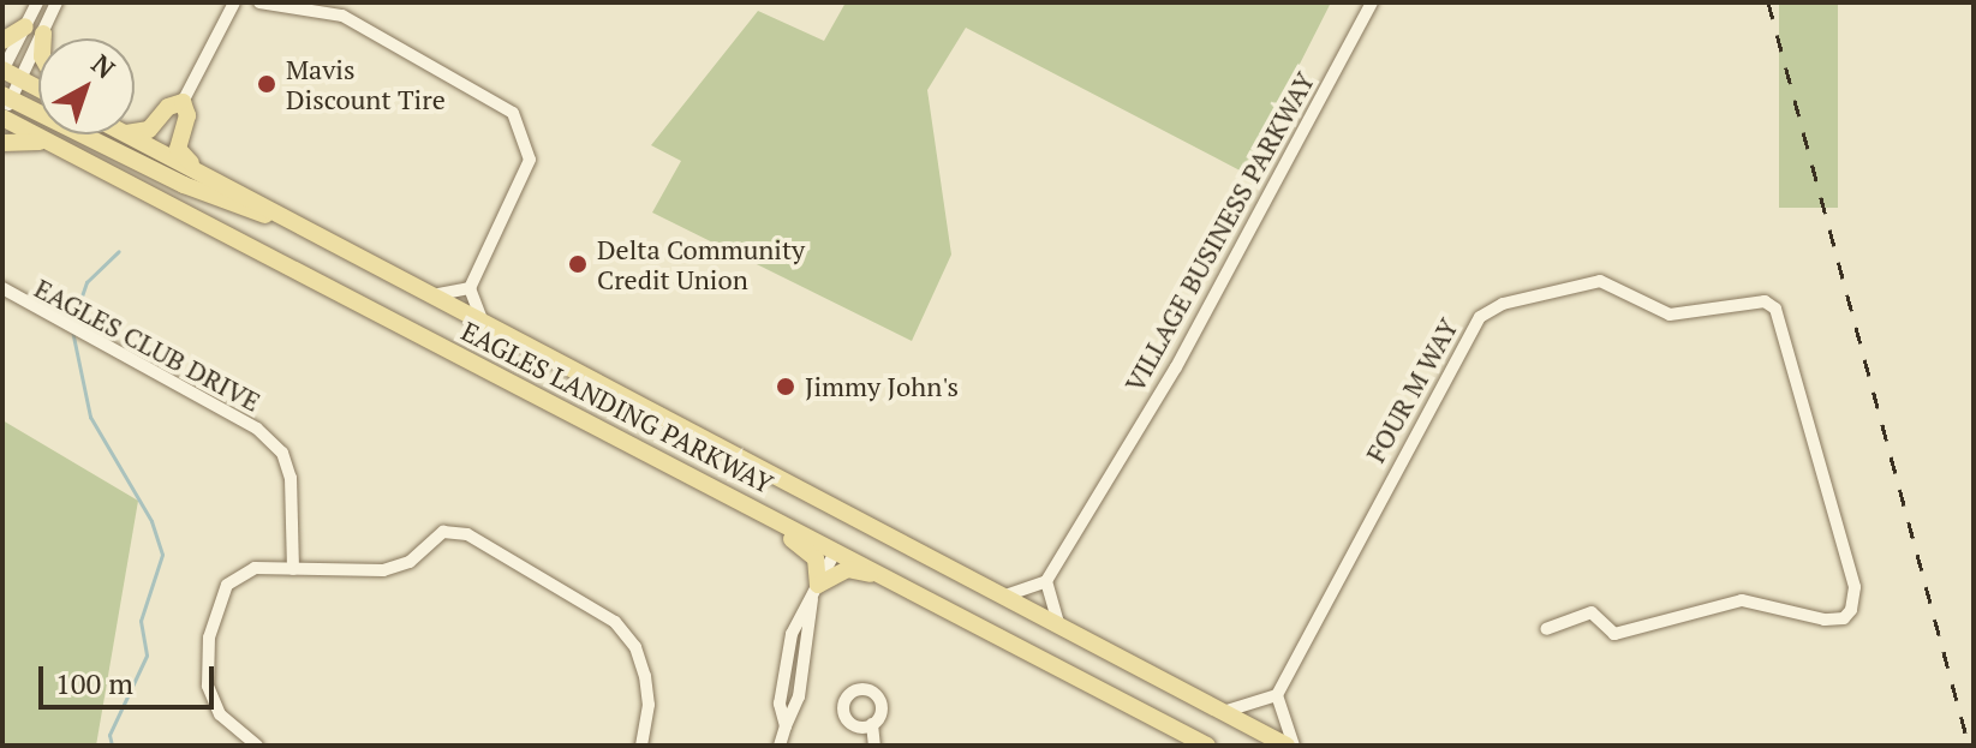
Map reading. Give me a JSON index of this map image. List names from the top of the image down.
{
  "streets": {
    "main road": ["EAGLES LANDING PARKWAY"],
    "street": ["VILLAGE BUSINESS PARKWAY", "EAGLES CLUB DRIVE", "FOUR M WAY"]
  },
  "places": ["Mavis Discount Tire", "Delta Community Credit Union", "Jimmy John's"],
  "scale_bar": "100 m",
  "north": "top right"
}
